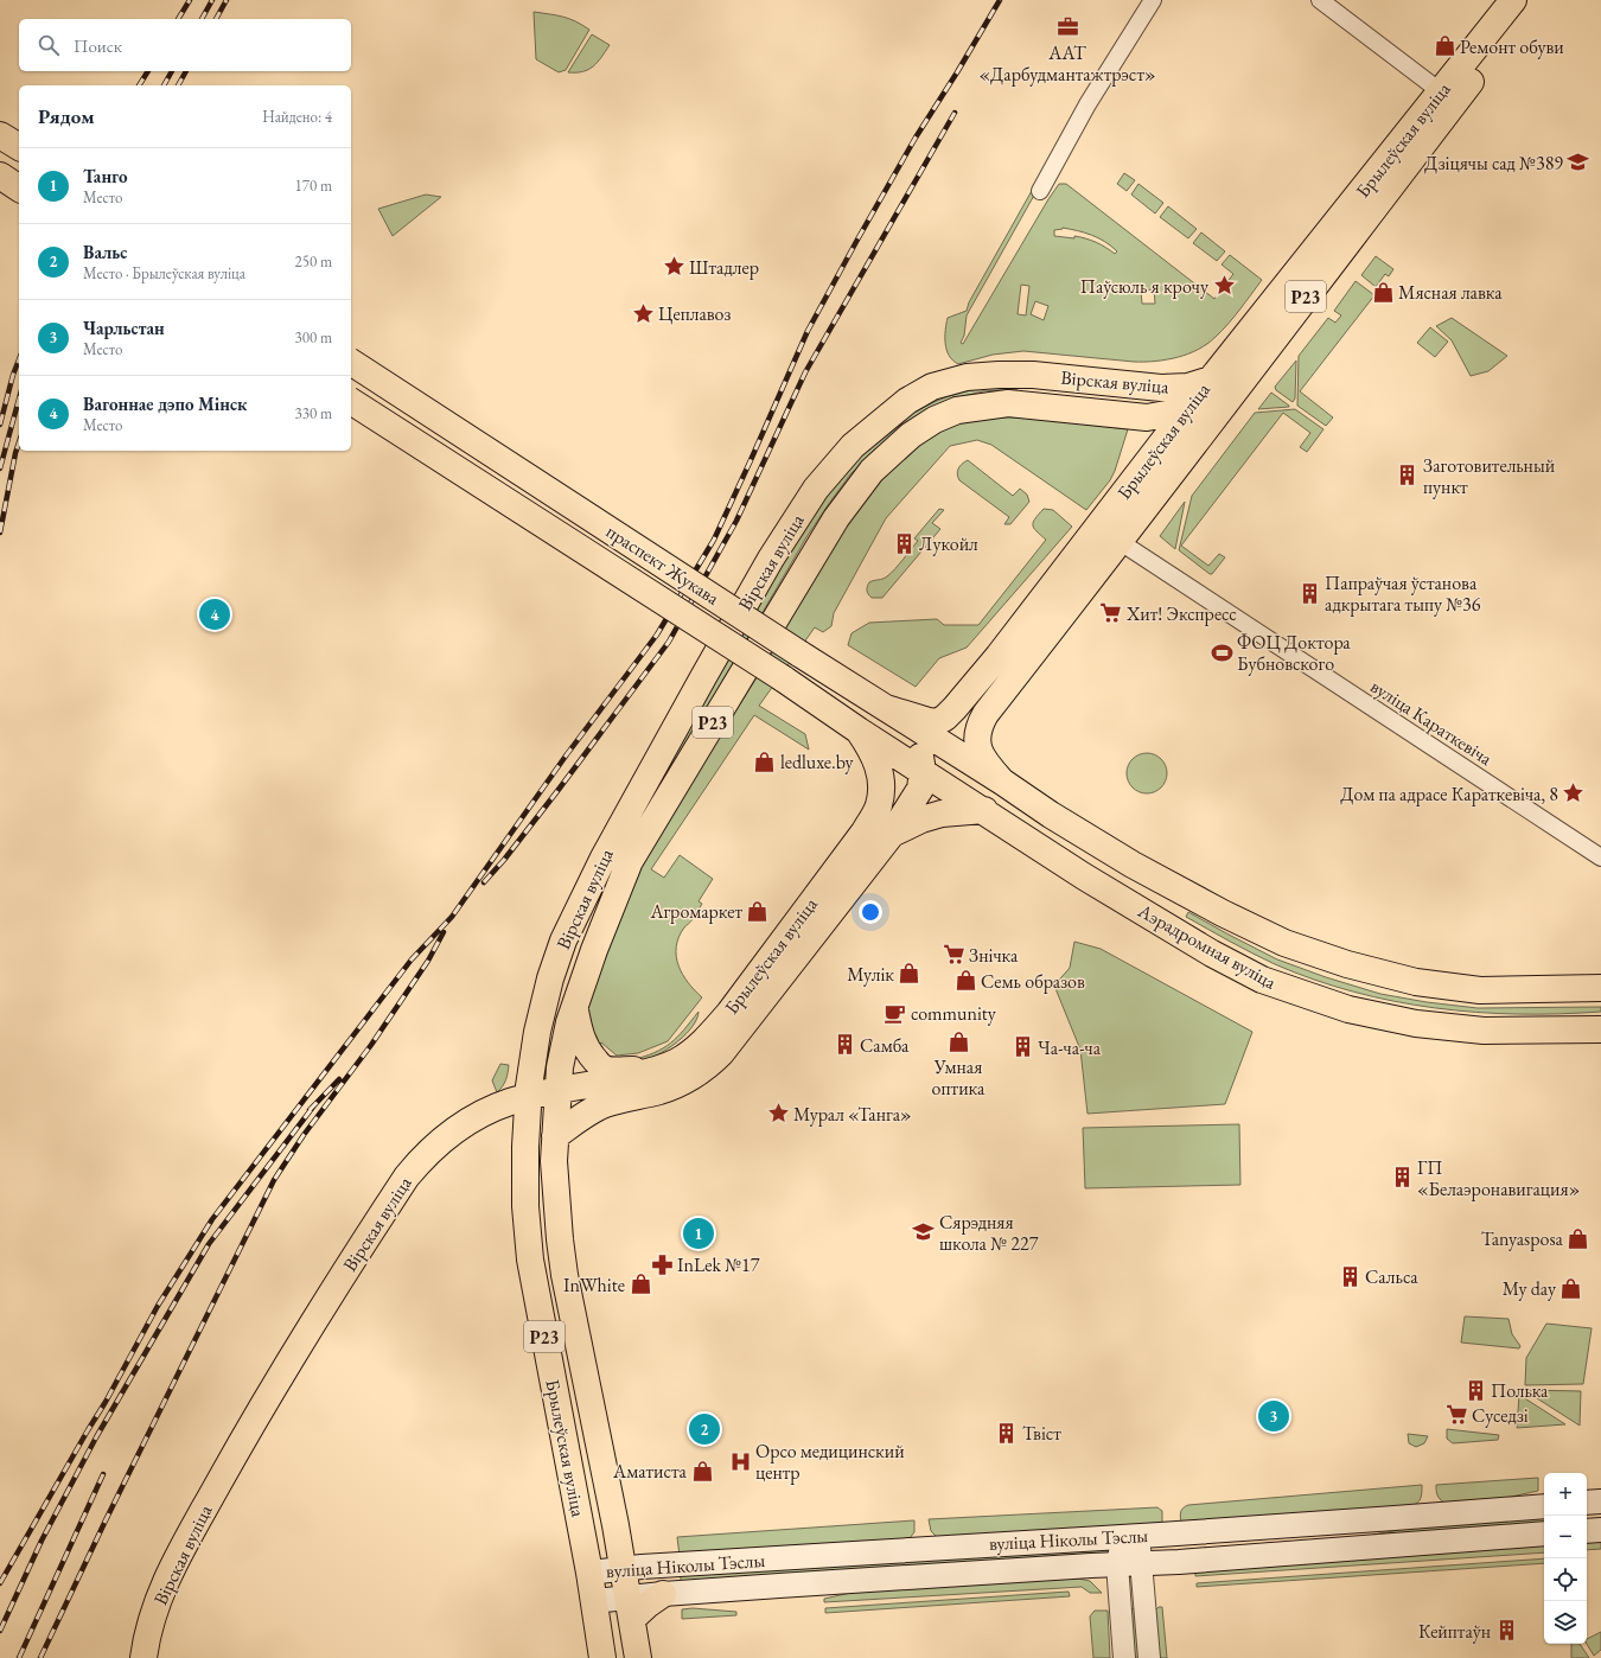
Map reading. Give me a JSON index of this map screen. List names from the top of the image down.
{
  "streets": {
    "main road": [
      "Брылеўская вуліца",
      "Р23",
      "Вірская вуліца",
      "праспект Жукава",
      "Аэрадромная вуліца",
      "вуліца Ніколы Тэслы"
    ],
    "street": ["вуліца Караткевіча"]
  },
  "crossings": [
    ["Брылеўская вуліца", "Вірская вуліца"],
    ["Брылеўская вуліца", "праспект Жукава"],
    ["Брылеўская вуліца", "вуліца Караткевіча"],
    ["Брылеўская вуліца", "Аэрадромная вуліца"],
    ["Брылеўская вуліца", "вуліца Ніколы Тэслы"],
    ["праспект Жукава", "Аэрадромная вуліца"]
  ],
  "places": {
    "office": ["ААТ «Дарбудмантажтрэст»"],
    "shop": [
      "Ремонт обуви",
      "Мясная лавка",
      "ledluxe.by",
      "Агромаркет",
      "Мулік",
      "Семь образов",
      "Умная оптика",
      "Tanyasposa",
      "InWhite",
      "My day",
      "Аматиста"
    ],
    "school or university": ["Дзіцячы сад №389", "Сярэдняя школа № 227"],
    "place": [
      "Штадлер",
      "Паўсюль я крочу",
      "Цеплавоз",
      "Дом па адрасе Караткевіча, 8",
      "Мурал «Танга»"
    ],
    "building": [
      "Заготовительный пункт",
      "Лукойл",
      "Папраўчая ўстанова адкрытага тыпу №36",
      "Самба",
      "Ча-ча-ча",
      "ГП «Белаэронавигация»",
      "Сальса",
      "Полька",
      "Твіст",
      "Кейптаўн"
    ],
    "supermarket": ["Хит! Экспресс", "Знічка", "Суседзі"],
    "sports": ["ФОЦ Доктора Бубновского"],
    "cafe": ["community"],
    "pharmacy": ["InLek №17"],
    "hospital": ["Орсо медицинский центр"]
  },
  "page": {
    "search": "Поиск",
    "heading": ["Рядом", "Найдено: 4"],
    "list": [
      {
        "mark": "1",
        "name": "Танго",
        "note": "Место",
        "value": "170 m"
      },
      {
        "mark": "2",
        "name": "Вальс",
        "note": "Место · Брылеўская вуліца",
        "value": "250 m"
      },
      {
        "mark": "3",
        "name": "Чарльстан",
        "note": "Место",
        "value": "300 m"
      },
      {
        "mark": "4",
        "name": "Вагоннае дэпо Мінск",
        "note": "Место",
        "value": "330 m"
      }
    ],
    "pins": [
      "4",
      "1",
      "3",
      "2"
    ],
    "map_buttons": ["+", "−"]
  }
}
